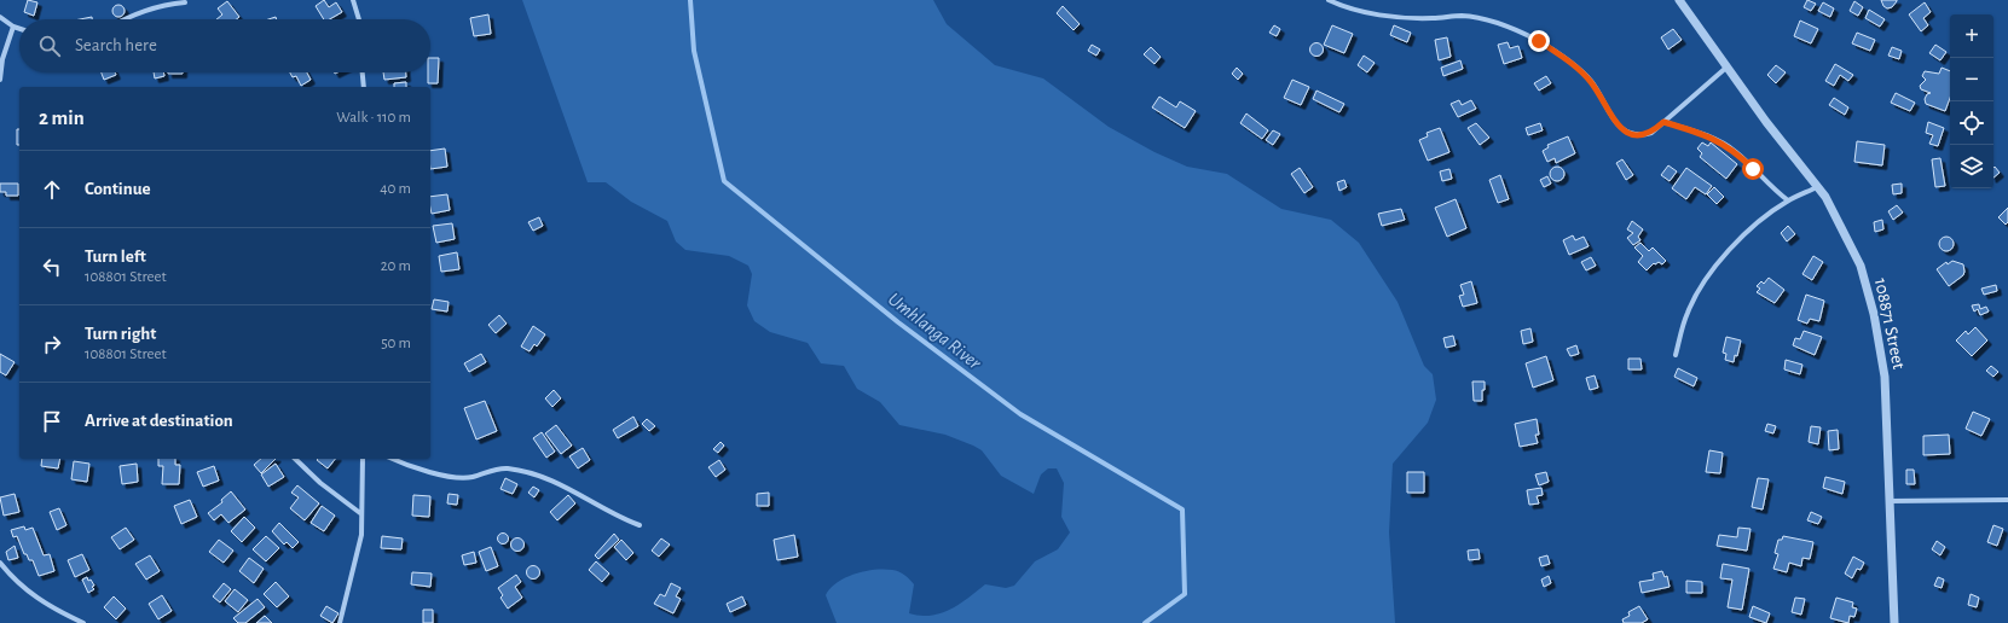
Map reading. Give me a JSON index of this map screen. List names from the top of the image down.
{
  "streets": {
    "street": ["108871 Street"]
  },
  "water": ["Umhlanga River"],
  "page": {
    "map_buttons": ["+", "−"],
    "search": "Search here",
    "heading": ["2 min", "Walk · 110 m"],
    "list": [
      ["Continue", "40 m"],
      ["Turn left", "108801 Street", "20 m"],
      ["Turn right", "108801 Street", "50 m"],
      "Arrive at destination"
    ]
  }
}
